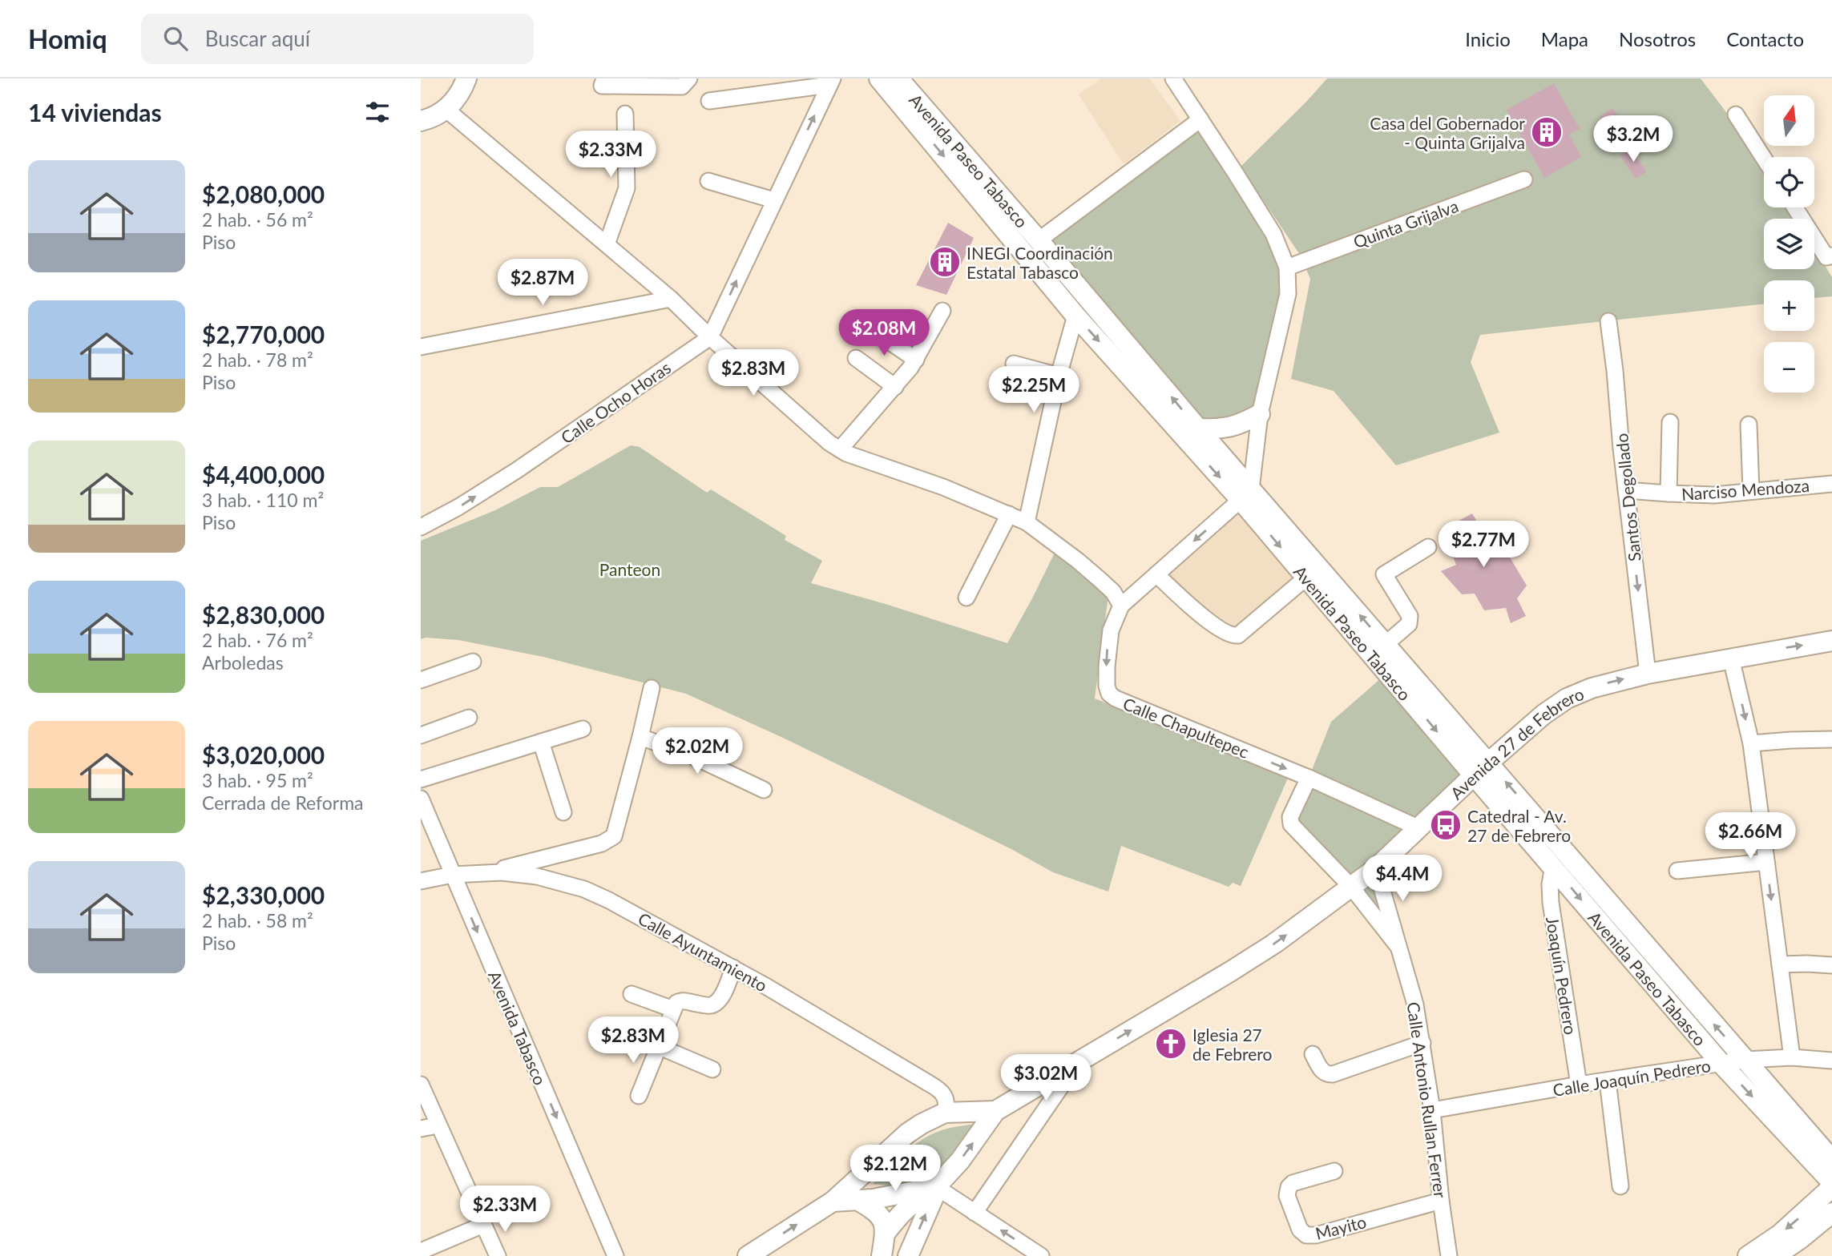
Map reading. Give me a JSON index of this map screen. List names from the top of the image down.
{
  "streets": {
    "main road": ["Avenida Paseo Tabasco", "Avenida 27 de Febrero"],
    "street": [
      "Quinta Grijalva",
      "Calle Ocho Horas",
      "Narciso Mendoza",
      "Santos Degollado",
      "Calle Chapultepec",
      "Calle Ayuntamiento",
      "Joaquín Pedrero",
      "Avenida Tabasco",
      "Calle Joaquín Pedrero",
      "Calle Antonio Rullan Ferrer",
      "Mayito"
    ]
  },
  "crossings": [
    ["Avenida Paseo Tabasco", "Calle Chapultepec"],
    ["Avenida Paseo Tabasco", "Avenida 27 de Febrero"],
    ["Avenida Paseo Tabasco", "Joaquín Pedrero"],
    ["Avenida Paseo Tabasco", "Calle Joaquín Pedrero"],
    ["Narciso Mendoza", "Santos Degollado"],
    ["Santos Degollado", "Avenida 27 de Febrero"],
    ["Calle Chapultepec", "Avenida 27 de Febrero"],
    ["Avenida 27 de Febrero", "Calle Ayuntamiento"],
    ["Avenida 27 de Febrero", "Calle Antonio Rullan Ferrer"],
    ["Calle Ayuntamiento", "Avenida Tabasco"],
    ["Joaquín Pedrero", "Calle Joaquín Pedrero"],
    ["Calle Joaquín Pedrero", "Calle Antonio Rullan Ferrer"],
    ["Calle Antonio Rullan Ferrer", "Mayito"]
  ],
  "one_way": ["Santos Degollado", "Avenida 27 de Febrero"],
  "parks": ["Panteon"],
  "places": {
    "building": ["Casa del Gobernador - Quinta Grijalva", "INEGI Coordinación Estatal Tabasco"],
    "bus stop": ["Catedral - Av. 27 de Febrero"],
    "church": ["Iglesia 27 de Febrero"]
  },
  "north": "top",
  "page": {
    "header": "Homiq",
    "search": "Buscar aquí",
    "nav": [
      "Inicio",
      "Mapa",
      "Nosotros",
      "Contacto"
    ],
    "heading": "14 viviendas",
    "map_buttons": ["+", "−"],
    "price": [
      "$3.2M",
      "$2.33M",
      "$2.87M",
      "$2.08M",
      "$2.83M",
      "$2.25M",
      "$2.77M",
      "$2.02M",
      "$2.66M",
      "$4.4M",
      "$2.83M",
      "$3.02M",
      "$2.12M",
      "$2.33M"
    ],
    "list": [
      {
        "name": "$2,080,000",
        "note": "2 hab. · 56 m² · Piso"
      },
      {
        "name": "$2,770,000",
        "note": "2 hab. · 78 m² · Piso"
      },
      {
        "name": "$4,400,000",
        "note": "3 hab. · 110 m² · Piso"
      },
      {
        "name": "$2,830,000",
        "note": "2 hab. · 76 m² · Arboledas"
      },
      {
        "name": "$3,020,000",
        "note": "3 hab. · 95 m² · Cerrada de Reforma"
      },
      {
        "name": "$2,330,000",
        "note": "2 hab. · 58 m² · Piso"
      }
    ]
  }
}
